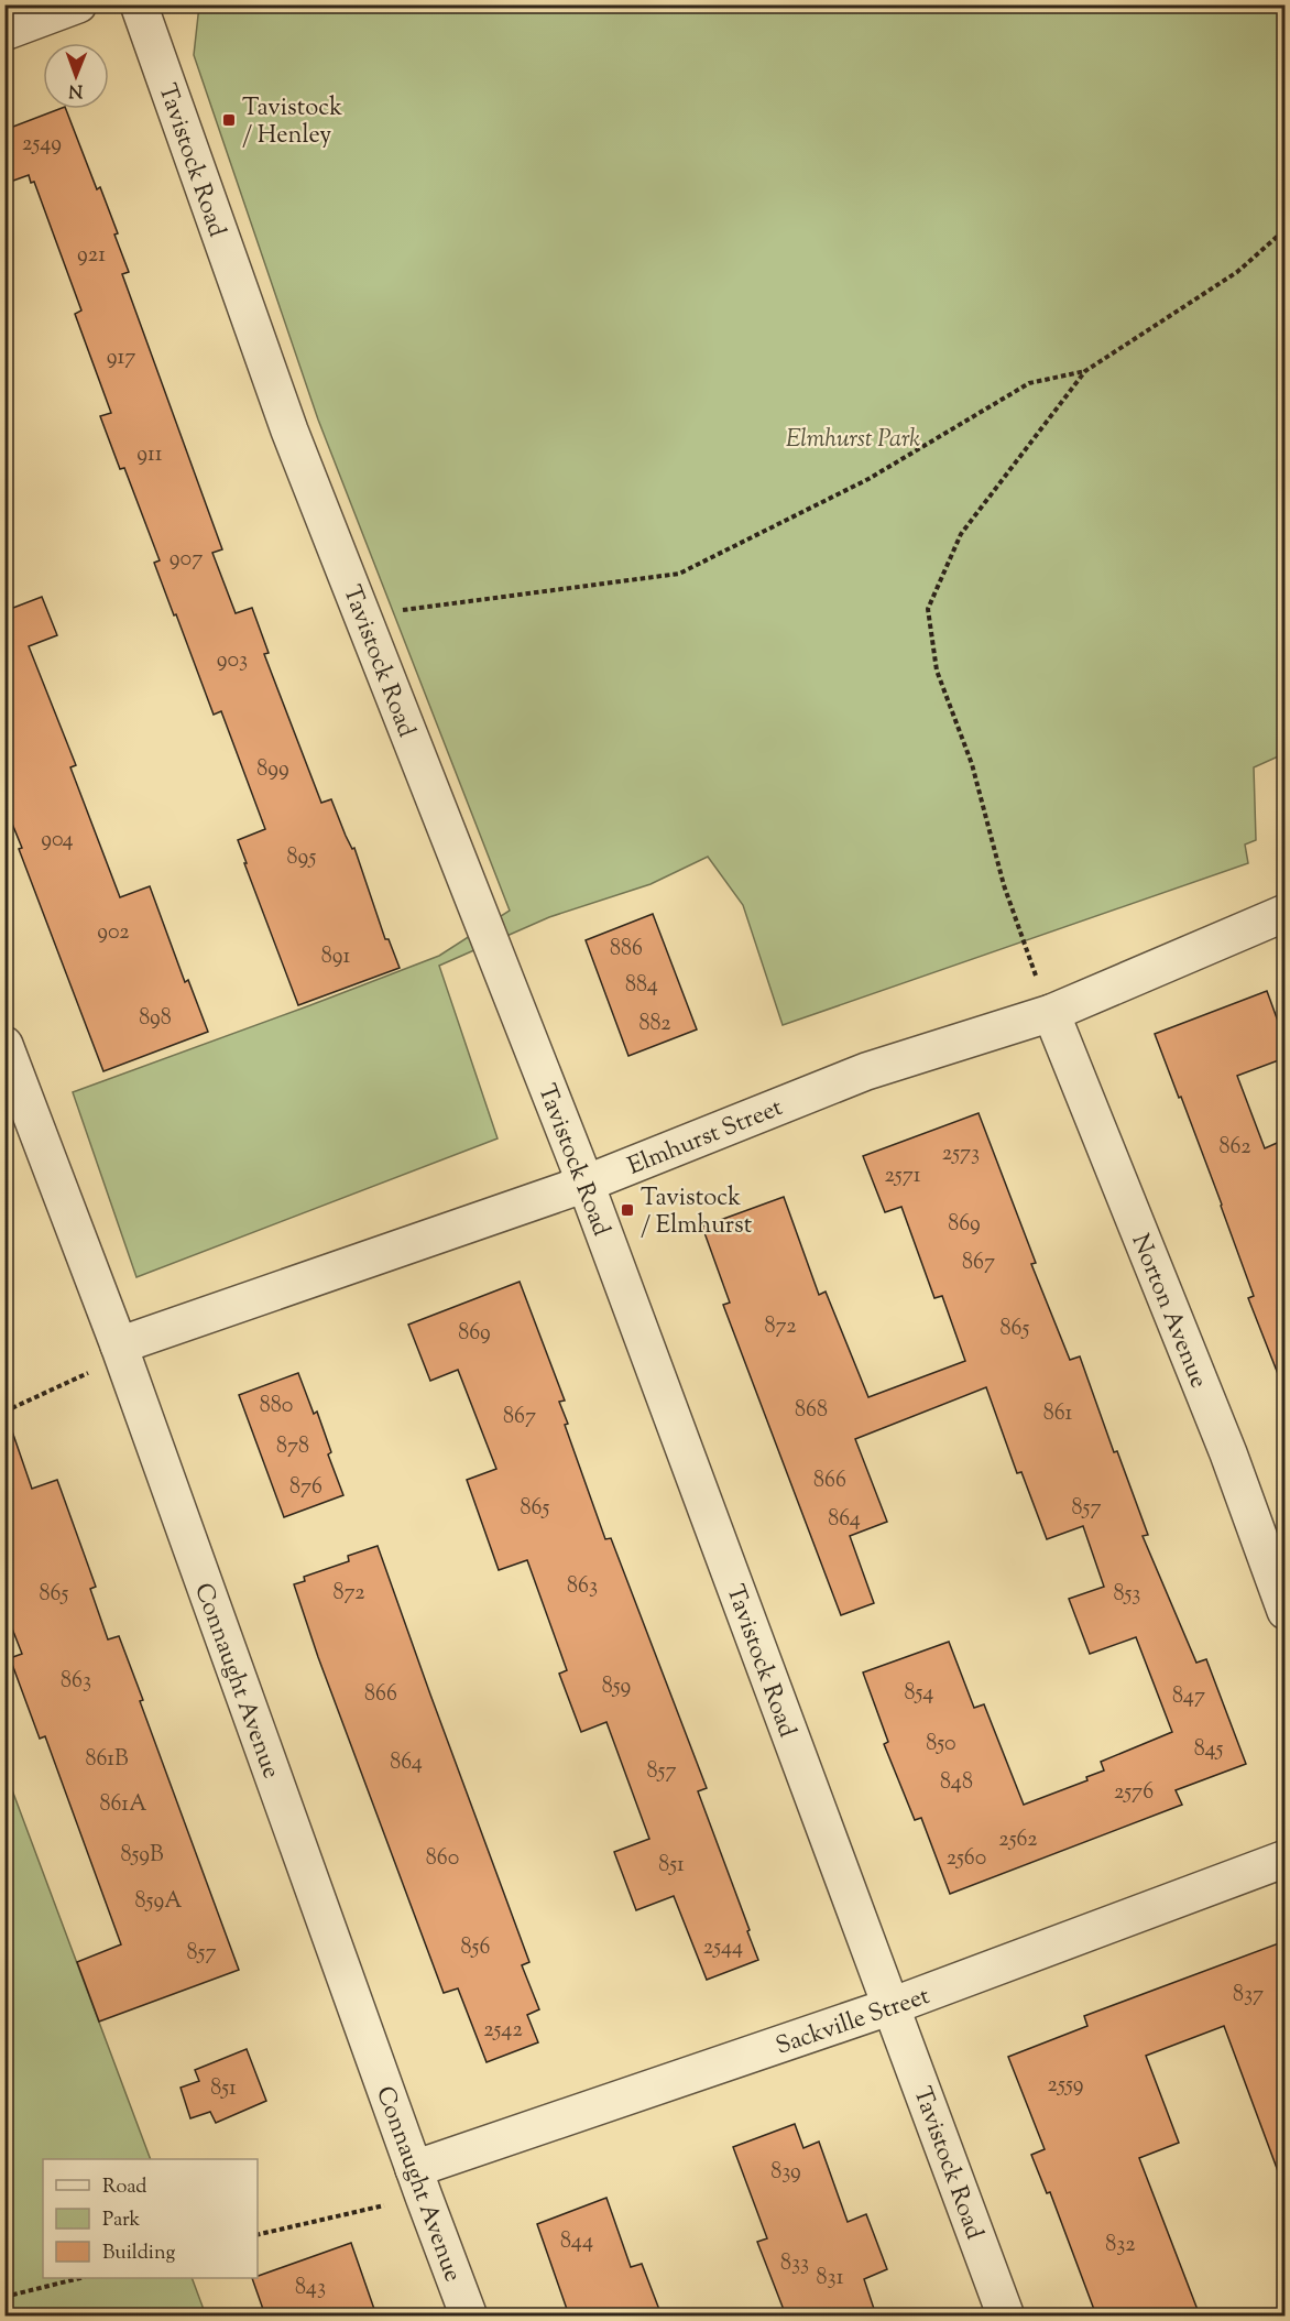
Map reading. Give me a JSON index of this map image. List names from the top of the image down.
{
  "streets": {
    "street": [
      "Tavistock Road",
      "Elmhurst Street",
      "Norton Avenue",
      "Connaught Avenue",
      "Sackville Street"
    ]
  },
  "crossings": [
    ["Tavistock Road", "Elmhurst Street"],
    ["Tavistock Road", "Sackville Street"],
    ["Elmhurst Street", "Norton Avenue"],
    ["Elmhurst Street", "Connaught Avenue"],
    ["Connaught Avenue", "Sackville Street"]
  ],
  "parks": ["Elmhurst Park"],
  "places": {
    "transit": ["Tavistock / Henley", "Tavistock / Elmhurst"]
  },
  "house_numbers": [
    "2549",
    "921",
    "917",
    "911",
    "907",
    "903",
    "899",
    "904",
    "895",
    "902",
    "886",
    "891",
    "884",
    "898",
    "882",
    "862",
    "2573",
    "2571",
    "869",
    "867",
    "872",
    "865",
    "869",
    "880",
    "868",
    "861",
    "867",
    "878",
    "866",
    "876",
    "865",
    "857",
    "864",
    "863",
    "872",
    "865",
    "853",
    "863",
    "859",
    "854",
    "866",
    "847",
    "850",
    "845",
    "861B",
    "864",
    "857",
    "848",
    "2576",
    "861A",
    "2562",
    "859B",
    "860",
    "2560",
    "851",
    "859A",
    "856",
    "2544",
    "857",
    "837",
    "2542",
    "2559",
    "851",
    "839",
    "844",
    "832",
    "833",
    "831",
    "843"
  ],
  "legend": ["Road", "Park", "Building"],
  "north": "bottom"
}
